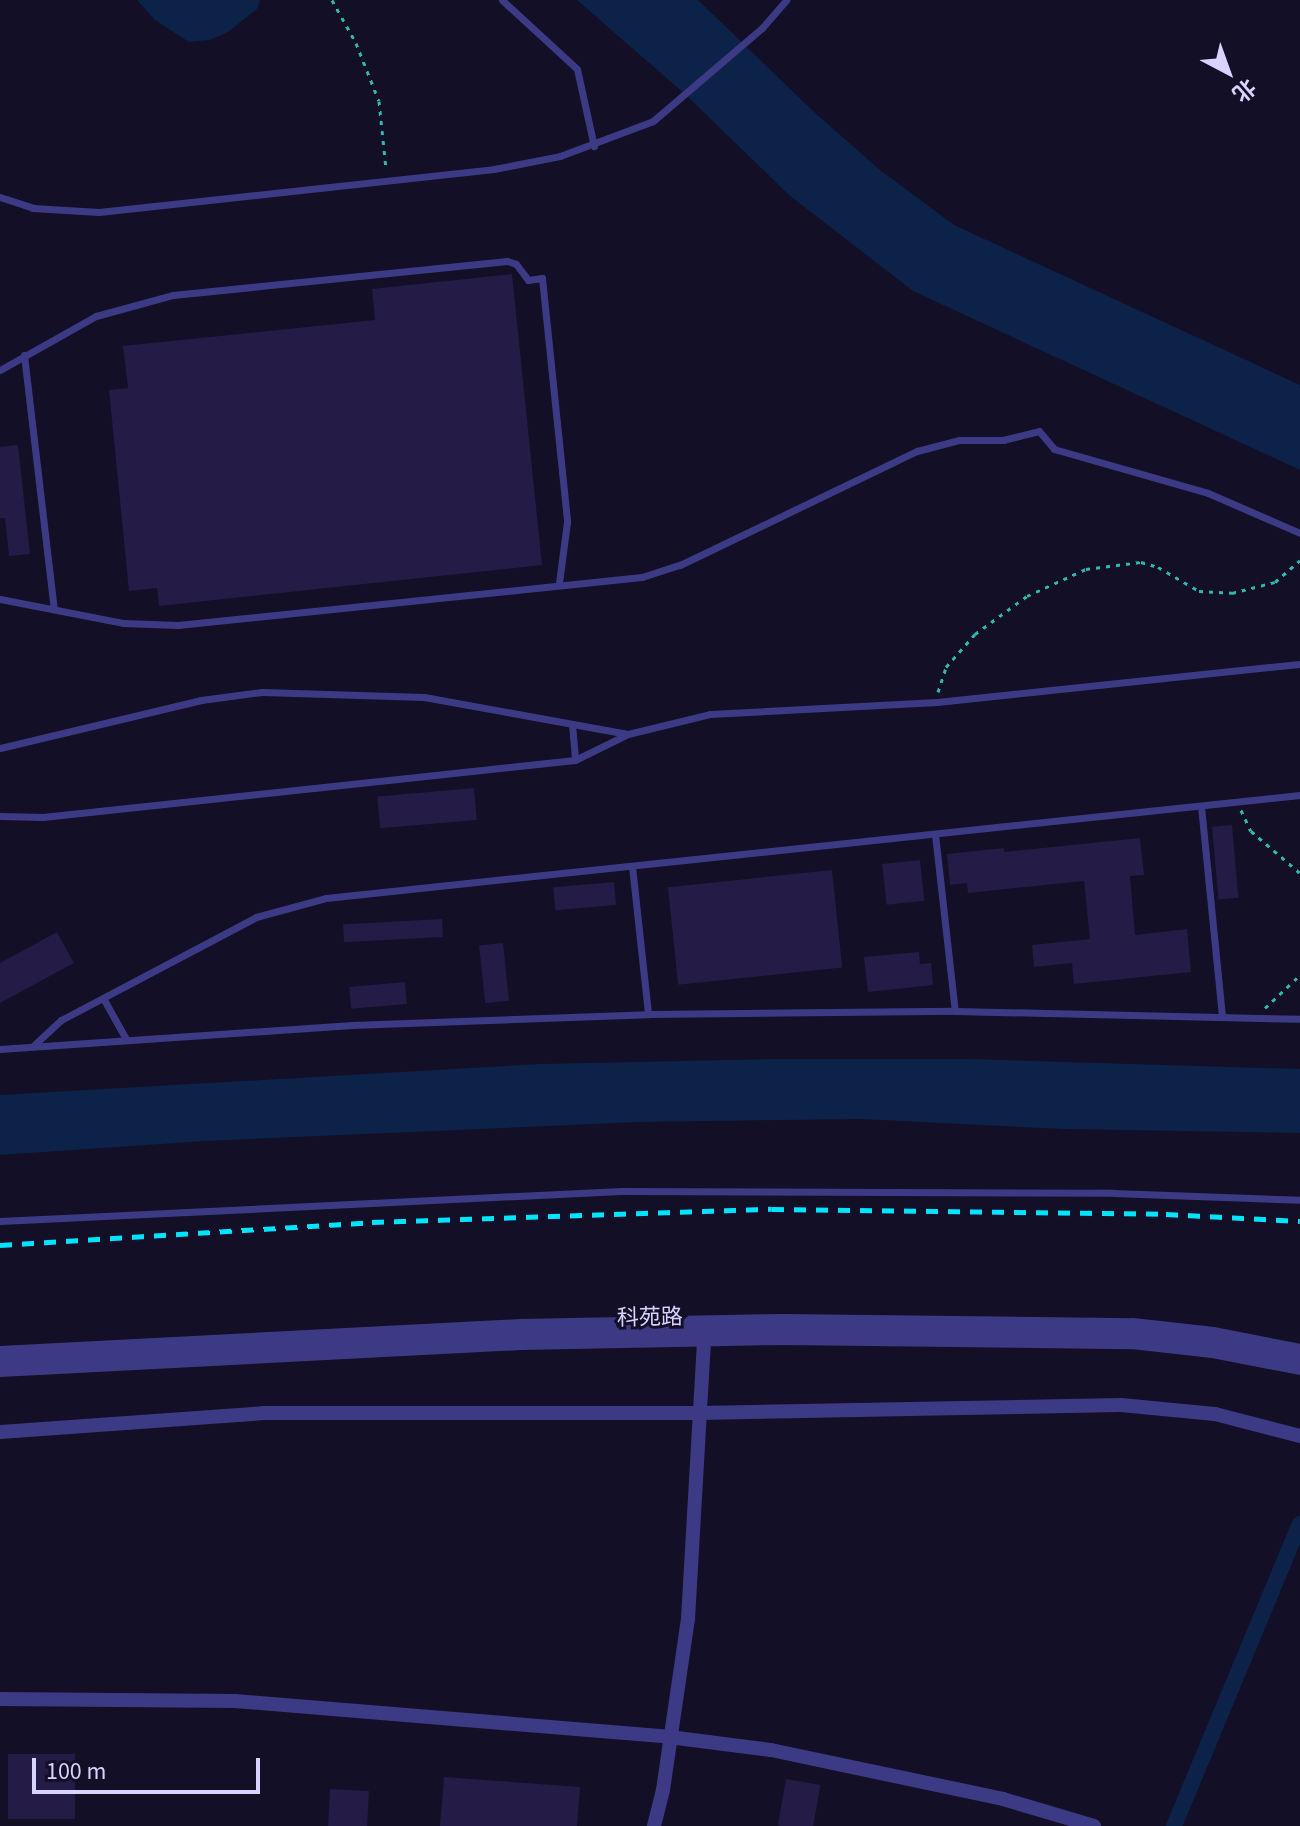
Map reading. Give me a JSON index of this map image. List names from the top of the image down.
{
  "streets": {
    "street": ["科苑路"]
  },
  "scale_bar": "100 m",
  "north": "bottom right"
}
